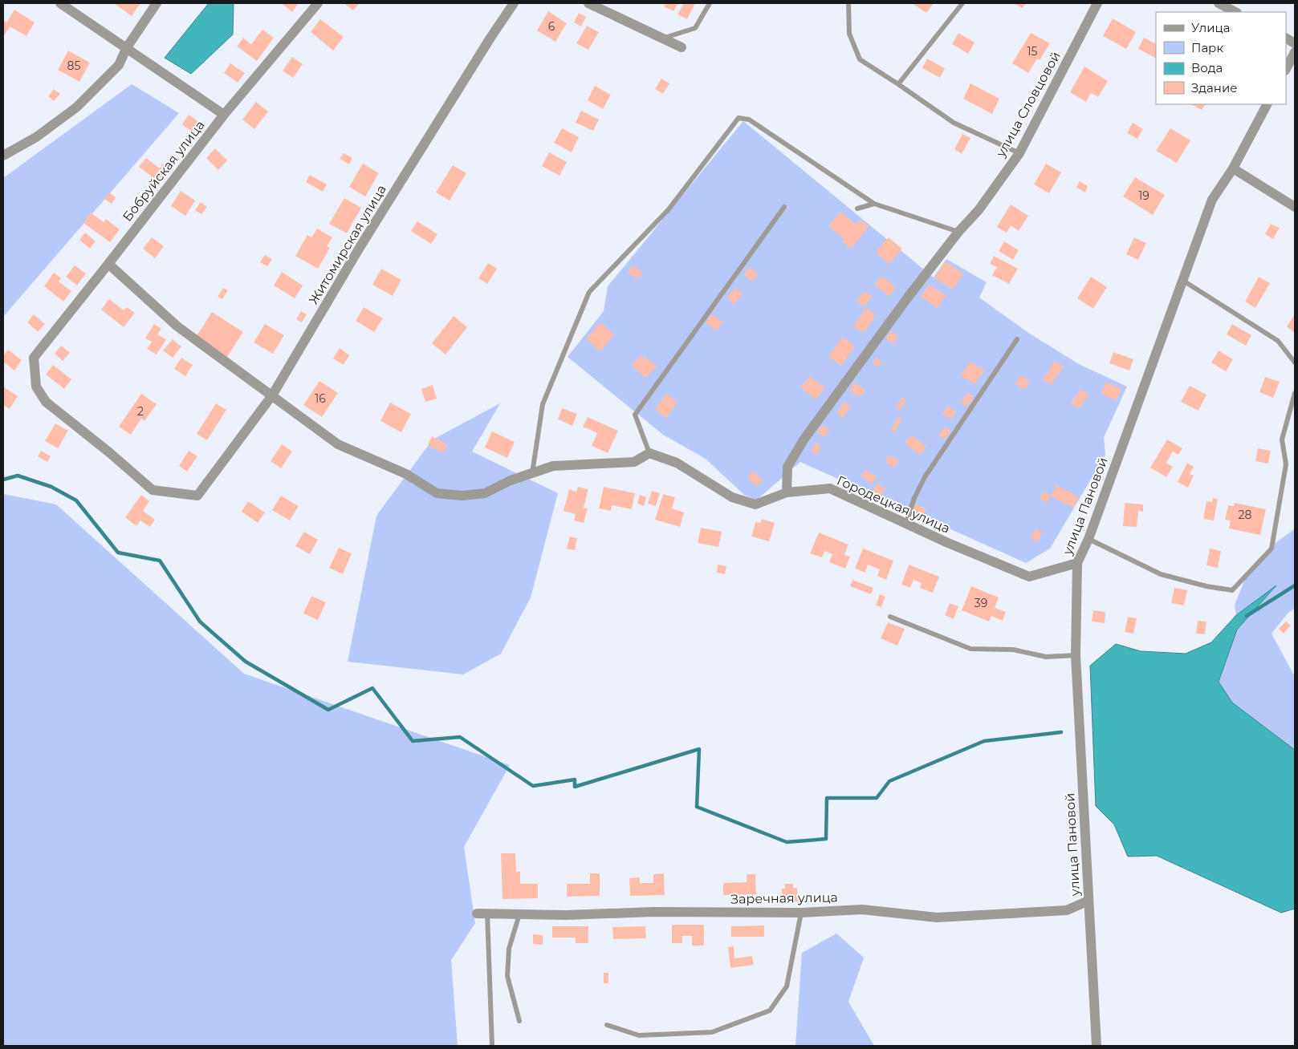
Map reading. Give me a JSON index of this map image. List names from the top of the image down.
{
  "streets": {
    "street": [
      "улица Словцовой",
      "Бобруйская улица",
      "Житомирская улица",
      "Городецкая улица",
      "улица Пановой",
      "Заречная улица"
    ]
  },
  "crossings": [
    ["улица Словцовой", "Городецкая улица"],
    ["Бобруйская улица", "Житомирская улица"],
    ["Городецкая улица", "улица Пановой"],
    ["улица Пановой", "Заречная улица"]
  ],
  "house_numbers": [
    "6",
    "15",
    "85",
    "19",
    "16",
    "2",
    "28",
    "39"
  ],
  "legend": [
    "Улица",
    "Парк",
    "Вода",
    "Здание"
  ]
}
